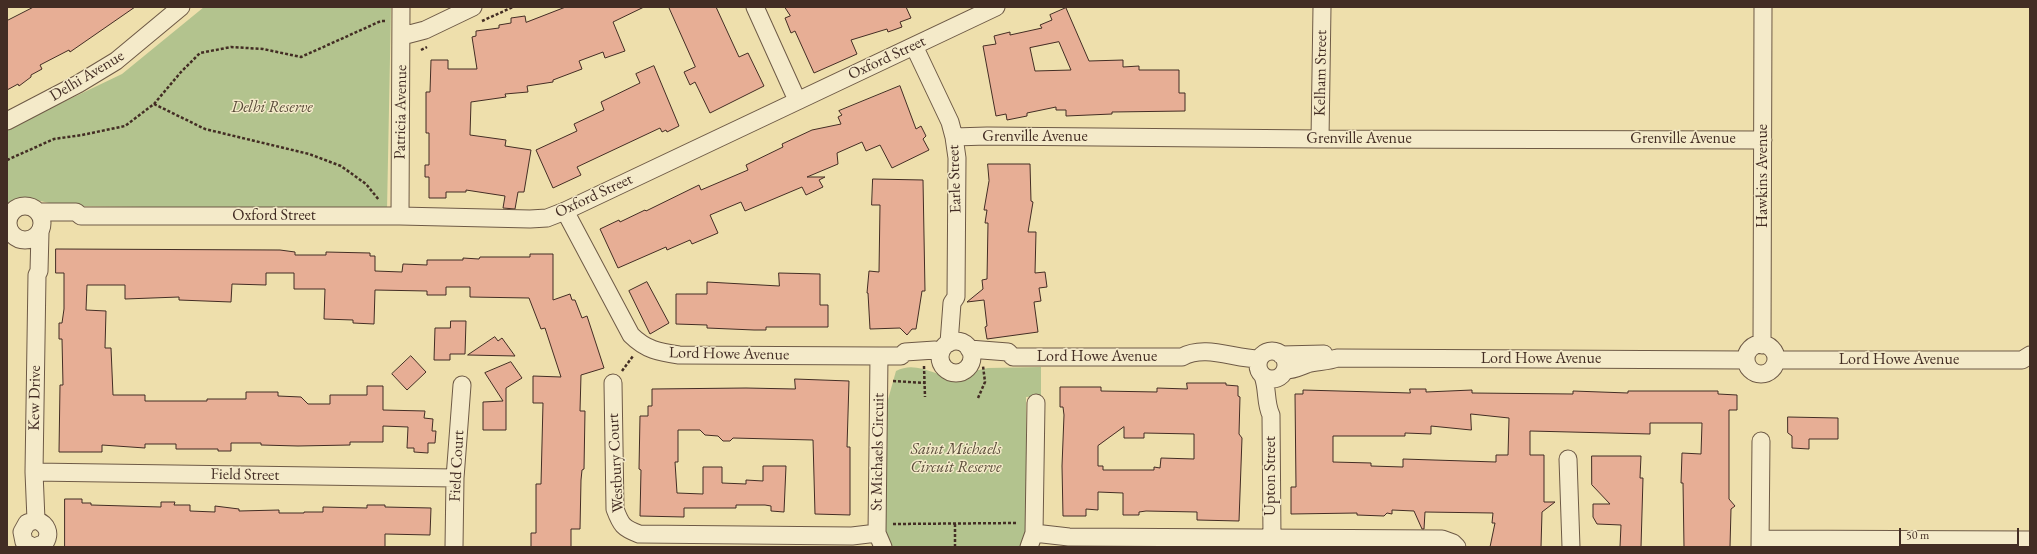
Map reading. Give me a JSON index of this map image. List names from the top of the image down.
{
  "streets": {
    "street": [
      "Oxford Street",
      "Kelham Street",
      "Delhi Avenue",
      "Patricia Avenue",
      "Grenville Avenue",
      "Hawkins Avenue",
      "Earle Street",
      "Lord Howe Avenue",
      "Kew Drive",
      "St Michaels Circuit",
      "Westbury Court",
      "Field Court",
      "Field Street",
      "Upton Street"
    ]
  },
  "crossings": [
    ["Oxford Street", "Patricia Avenue"],
    ["Oxford Street", "Earle Street"],
    ["Oxford Street", "Lord Howe Avenue"],
    ["Oxford Street", "Kew Drive"],
    ["Kelham Street", "Grenville Avenue"],
    ["Grenville Avenue", "Hawkins Avenue"],
    ["Grenville Avenue", "Earle Street"],
    ["Hawkins Avenue", "Lord Howe Avenue"],
    ["Earle Street", "Lord Howe Avenue"],
    ["Lord Howe Avenue", "St Michaels Circuit"],
    ["Lord Howe Avenue", "Upton Street"],
    ["Kew Drive", "Field Street"],
    ["St Michaels Circuit", "Westbury Court"],
    ["Field Court", "Field Street"]
  ],
  "parks": ["Delhi Reserve", "Saint Michaels Circuit Reserve"],
  "scale_bar": "50 m"
}
